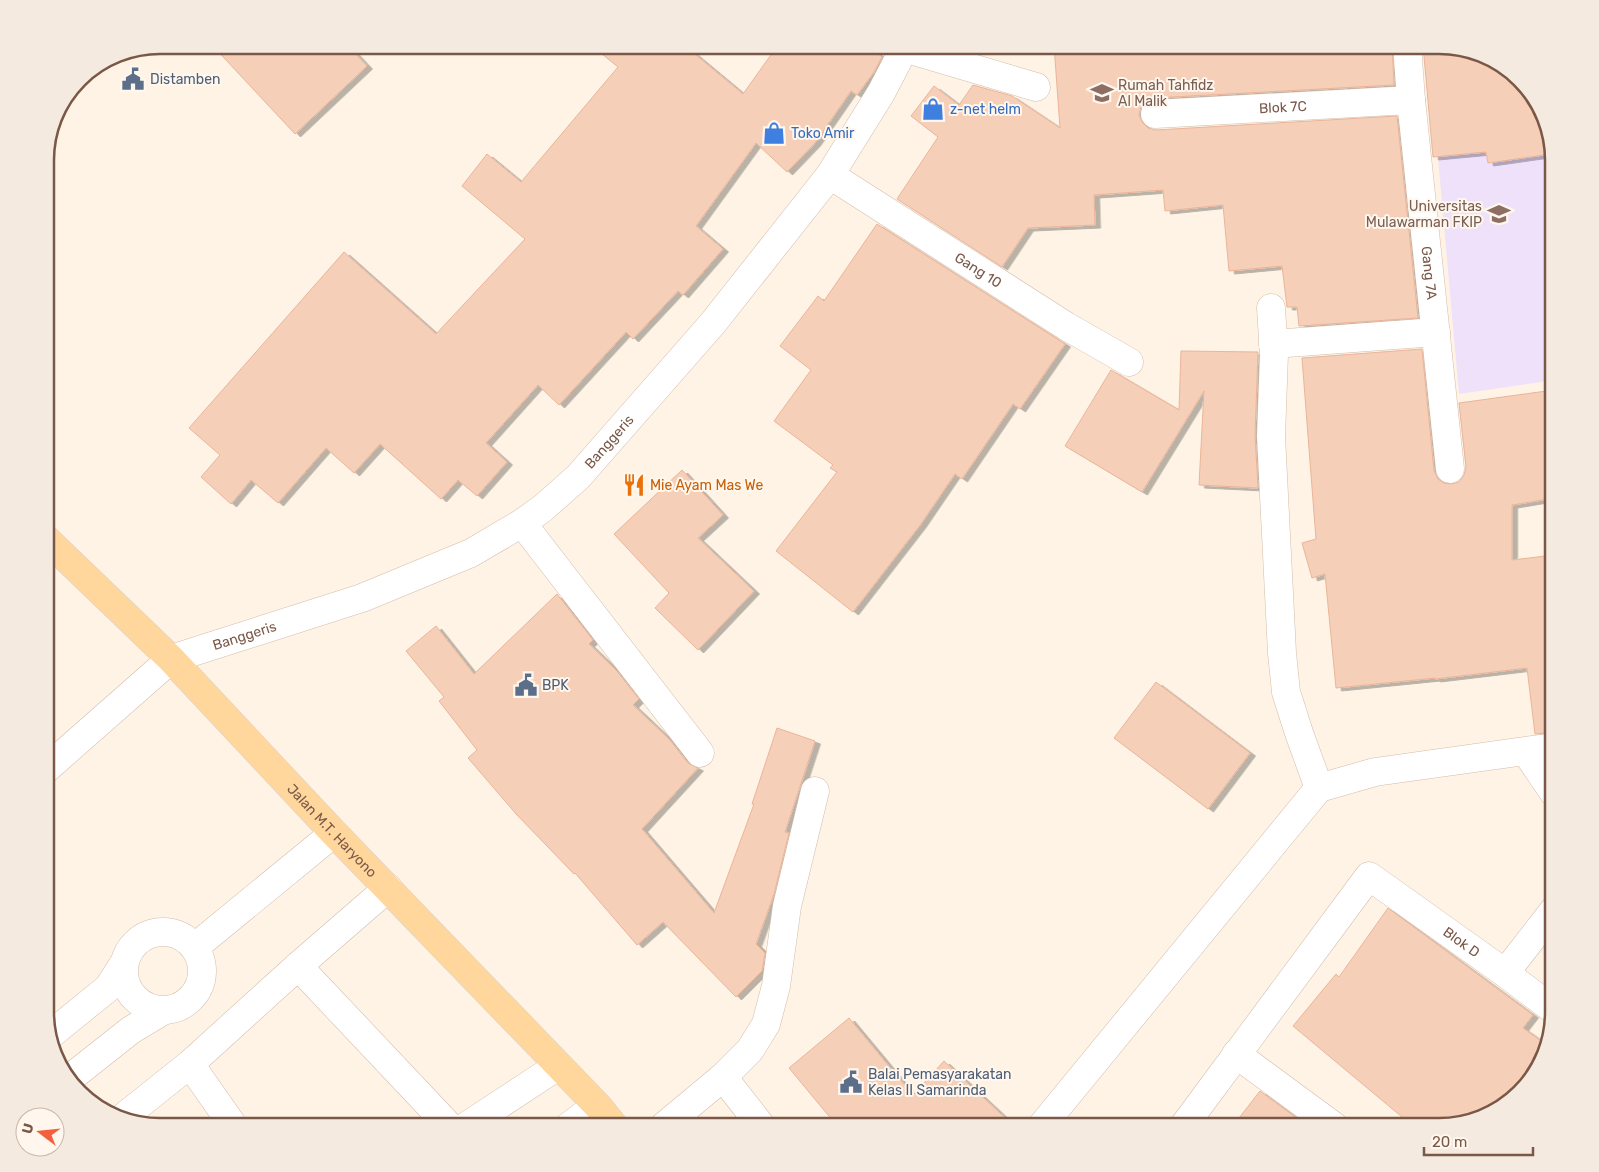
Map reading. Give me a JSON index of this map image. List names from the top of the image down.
{
  "streets": {
    "main road": ["Jalan M.T. Haryono"],
    "street": [
      "Blok 7C",
      "Gang 10",
      "Gang 7A",
      "Banggeris",
      "Blok D"
    ]
  },
  "crossings": [
    ["Blok 7C", "Gang 7A"],
    ["Gang 10", "Banggeris"],
    ["Banggeris", "Jalan M.T. Haryono"]
  ],
  "places": {
    "public building": ["Distamben", "BPK", "Balai Pemasyarakatan Kelas II Samarinda"],
    "school or university": ["Rumah Tahfidz Al Malik", "Universitas Mulawarman FKIP"],
    "shop": ["z-net helm", "Toko Amir"],
    "restaurant": ["Mie Ayam Mas We"]
  },
  "scale_bar": "20 m",
  "north": "left"
}
